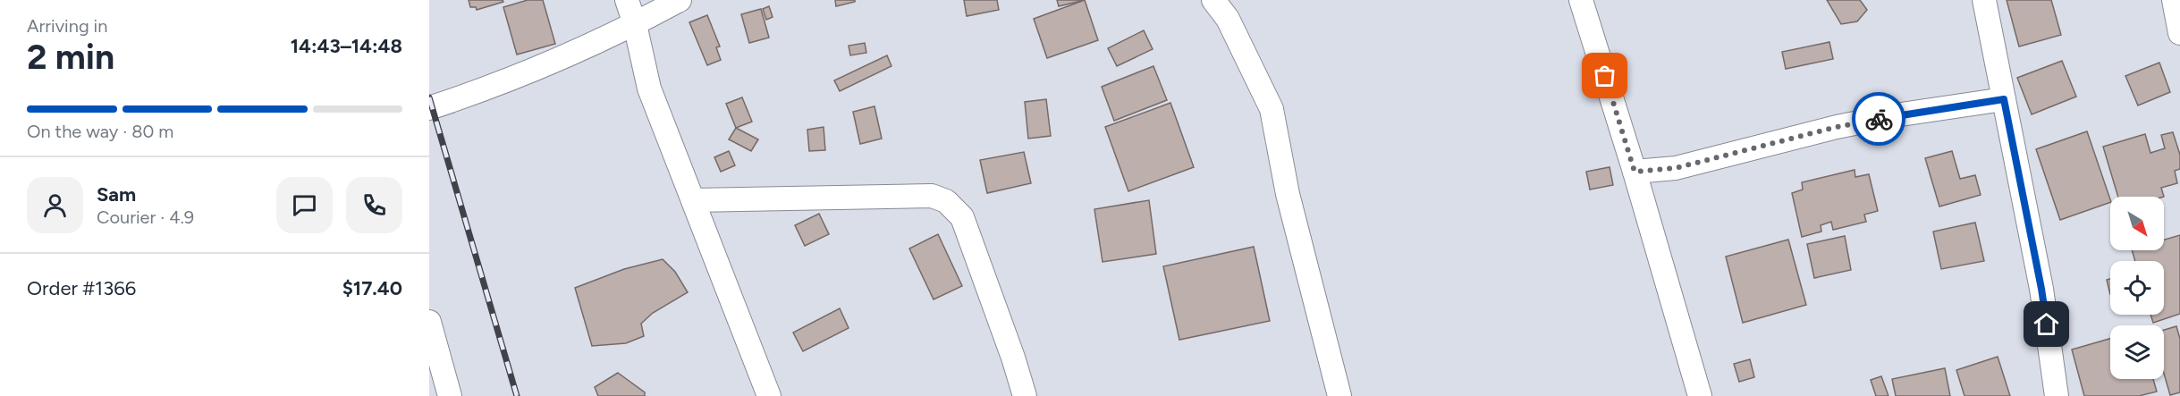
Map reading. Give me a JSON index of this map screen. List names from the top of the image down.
{
  "north": "bottom right",
  "page": {
    "heading": ["2 min", "Arriving in", "14:43–14:48"],
    "panel": [
      "Sam",
      "Courier · 4.9",
      "Order #1366",
      "$17.40"
    ],
    "bar": "On the way · 80 m"
  }
}
